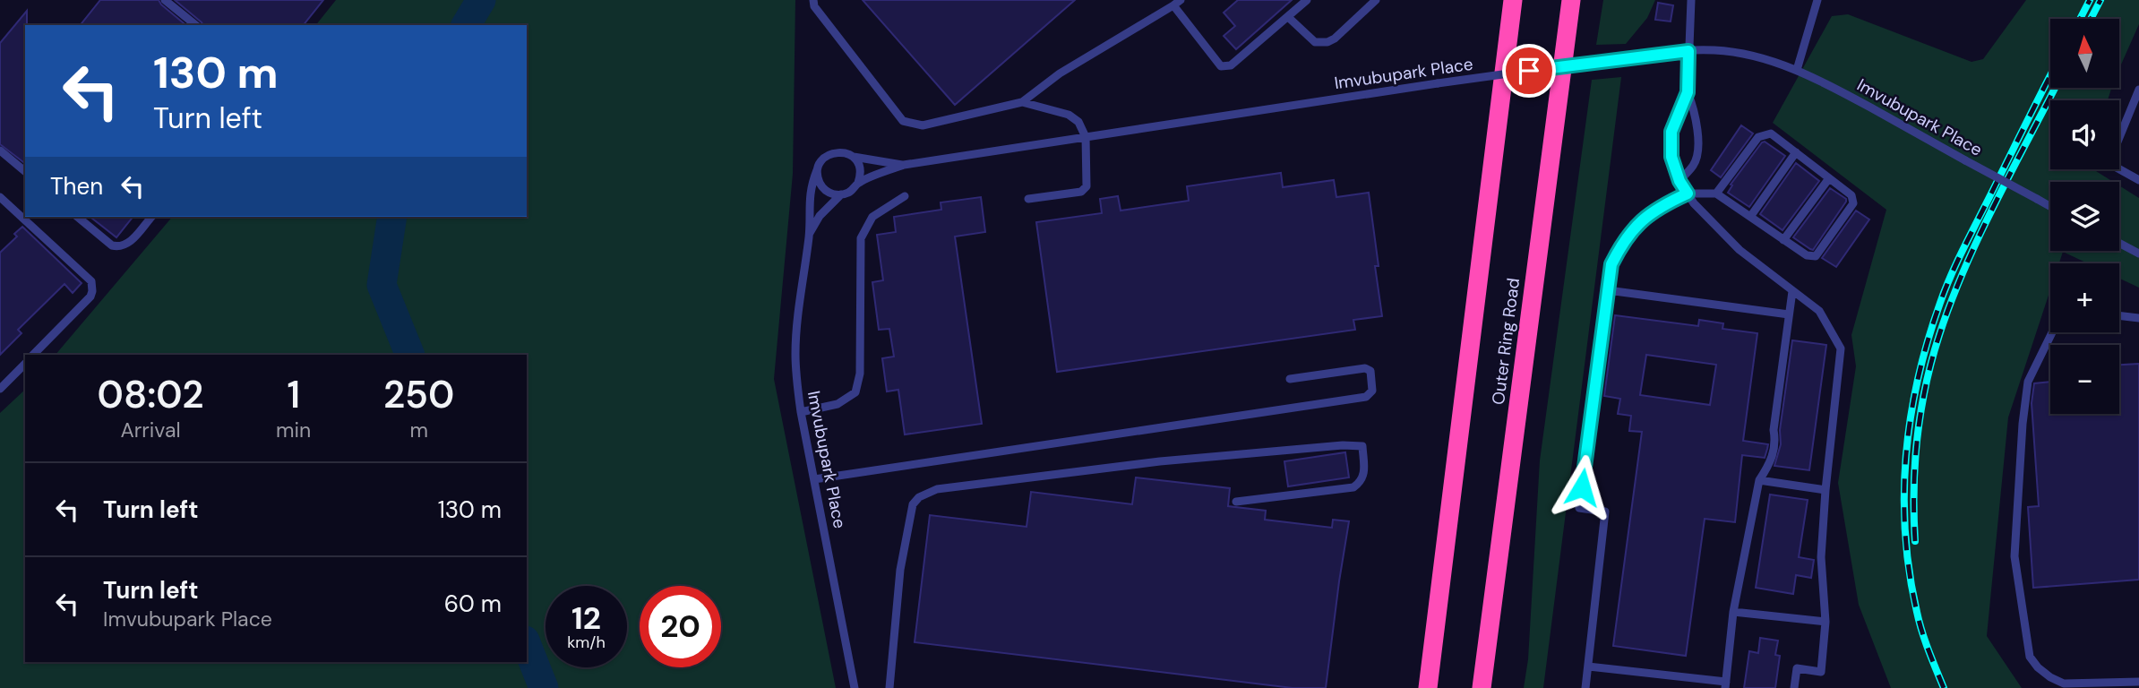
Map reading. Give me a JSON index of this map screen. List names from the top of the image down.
{
  "streets": {
    "highway": ["Outer Ring Road"],
    "lane": ["Imvubupark Place"]
  },
  "north": "top",
  "page": {
    "map_buttons": ["+", "−"],
    "turn": ["130 m", "Turn left"],
    "then": "Then",
    "eta": [
      "08:02",
      "Arrival",
      "1",
      "min",
      "250",
      "m"
    ],
    "list": [
      {
        "name": "Turn left",
        "value": "130 m"
      },
      {
        "name": "Turn left",
        "note": "Imvubupark Place",
        "value": "60 m"
      }
    ],
    "speed": "12 km/h",
    "limit": "20"
  }
}
